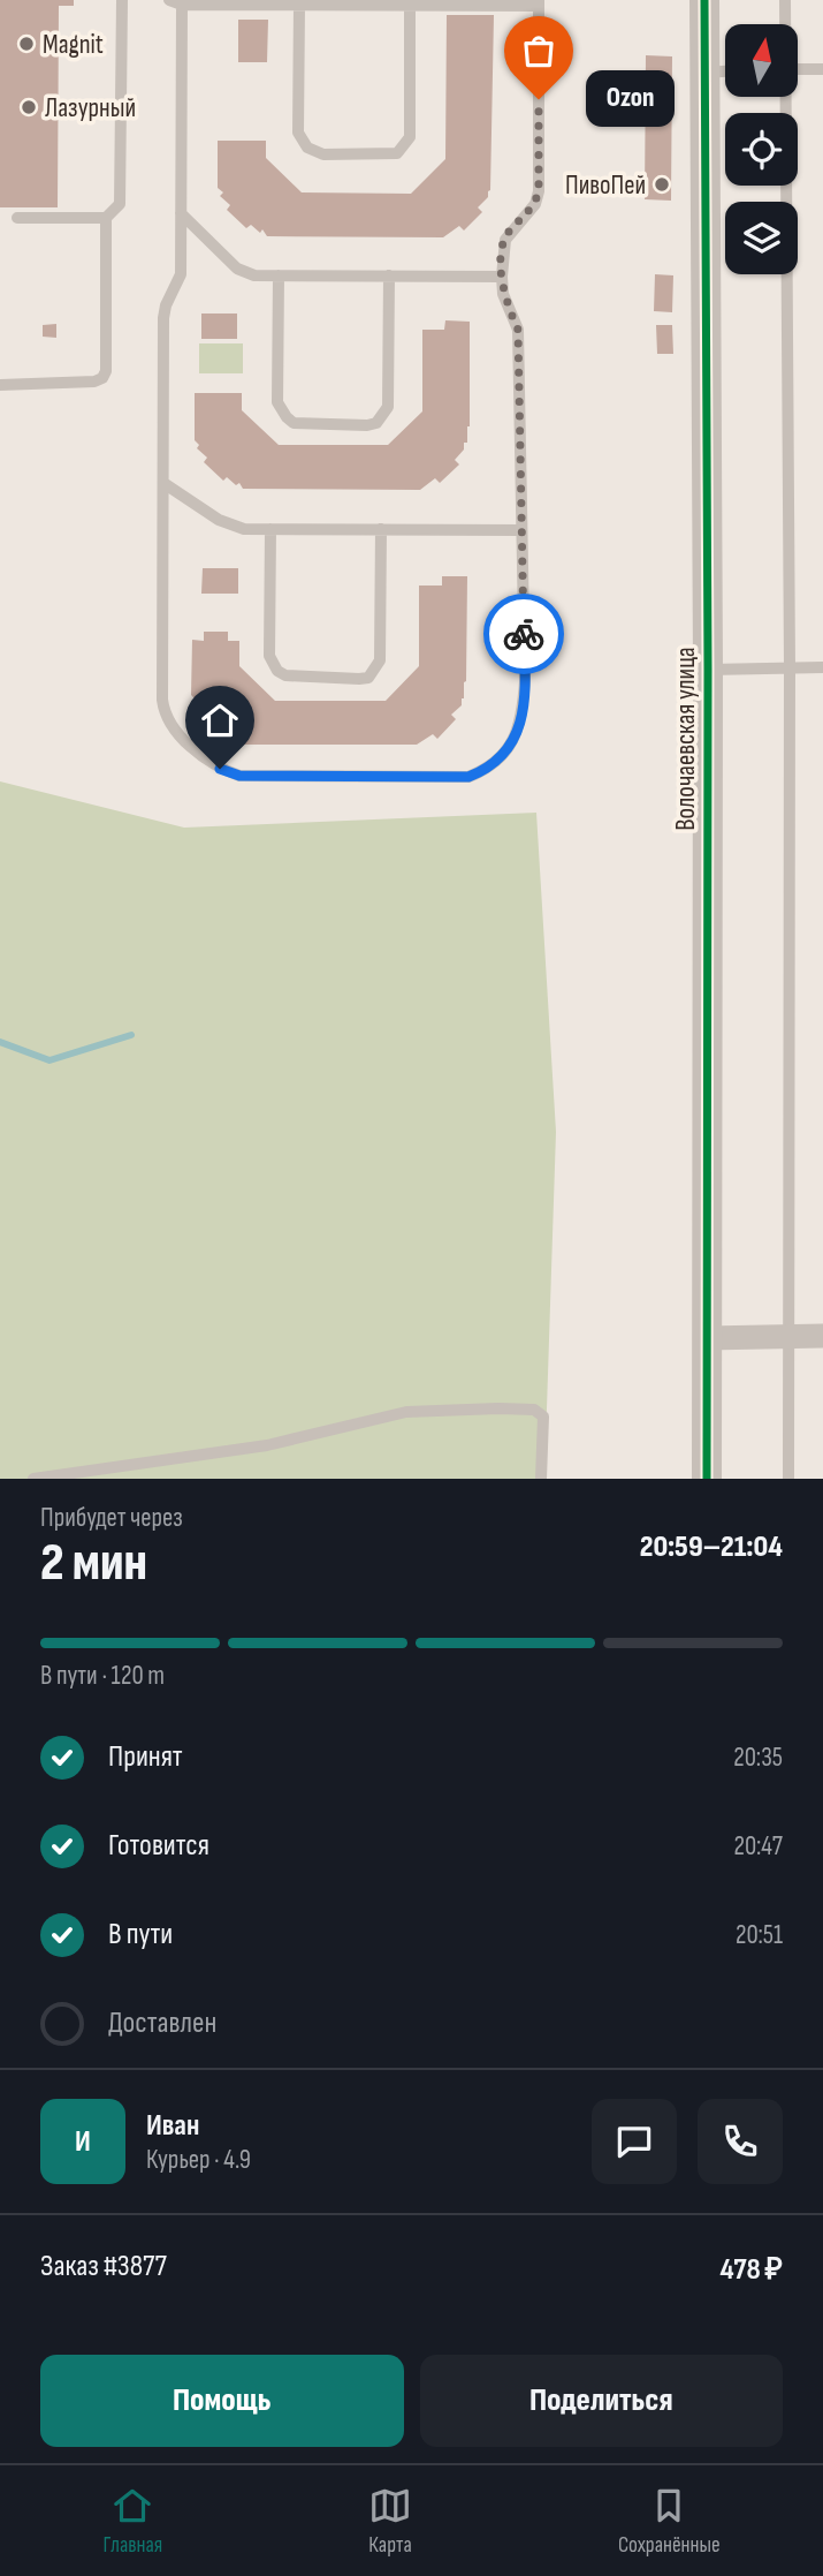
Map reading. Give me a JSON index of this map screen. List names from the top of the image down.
{
  "streets": {
    "street": ["Волочаевская улица"]
  },
  "places": [
    "Magnit",
    "Ozon",
    "Лазурный",
    "ПивоПей"
  ],
  "north": "top",
  "page": {
    "bubble": "Ozon",
    "heading": ["2 мин", "Прибудет через", "20:59–21:04"],
    "panel": [
      "Иван",
      "Курьер · 4.9",
      "Заказ #3877",
      "478 ₽"
    ],
    "bar": "В пути · 120 m",
    "list": [
      ["Принят", "20:35"],
      ["Готовится", "20:47"],
      ["В пути", "20:51"],
      "Доставлен"
    ],
    "round": "И",
    "buttons": ["Помощь", "Поделиться"],
    "tabs": ["Главная", "Карта", "Сохранённые"]
  }
}
